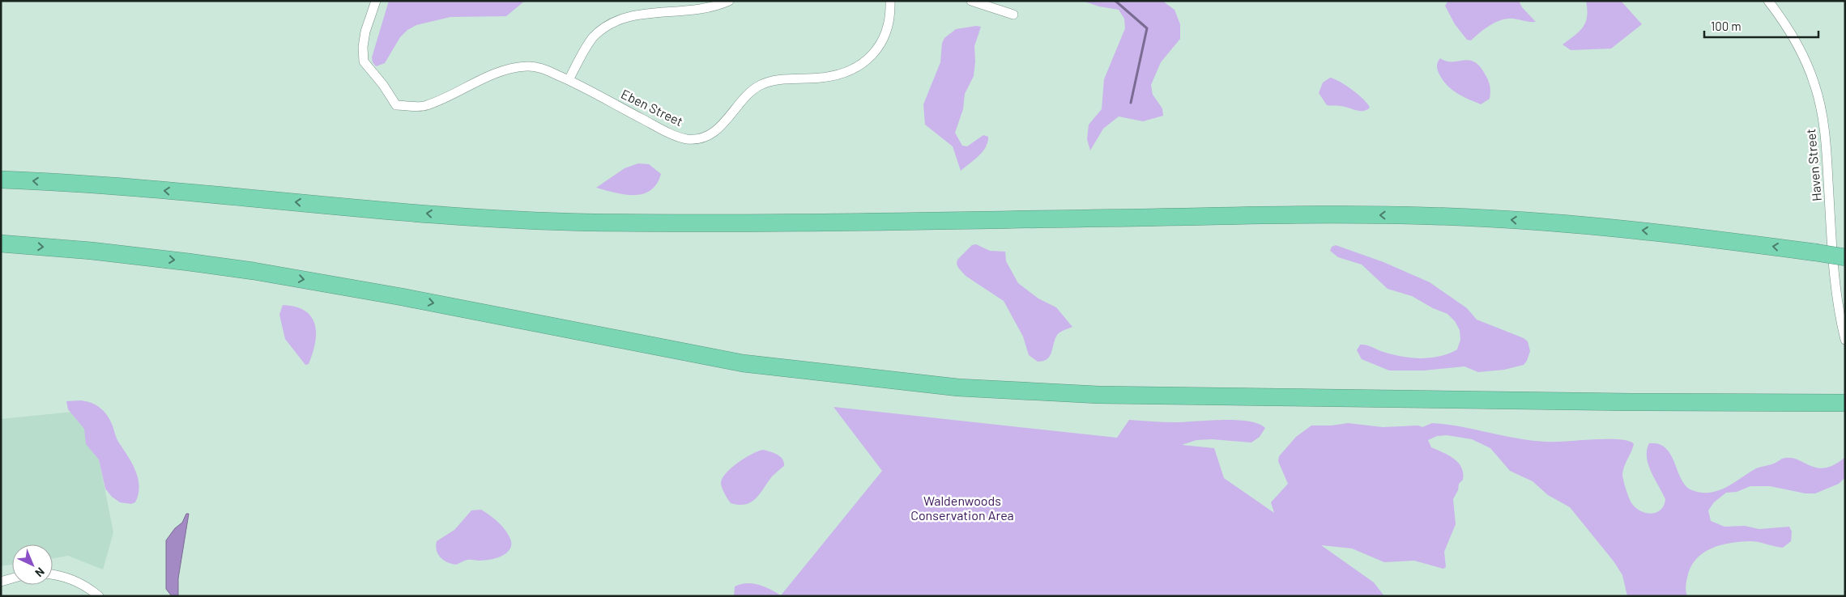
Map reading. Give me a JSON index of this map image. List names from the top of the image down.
{
  "streets": {
    "street": ["Eben Street", "Haven Street"]
  },
  "parks": ["Waldenwoods Conservation Area"],
  "scale_bar": "100 m",
  "north": "bottom right"
}
